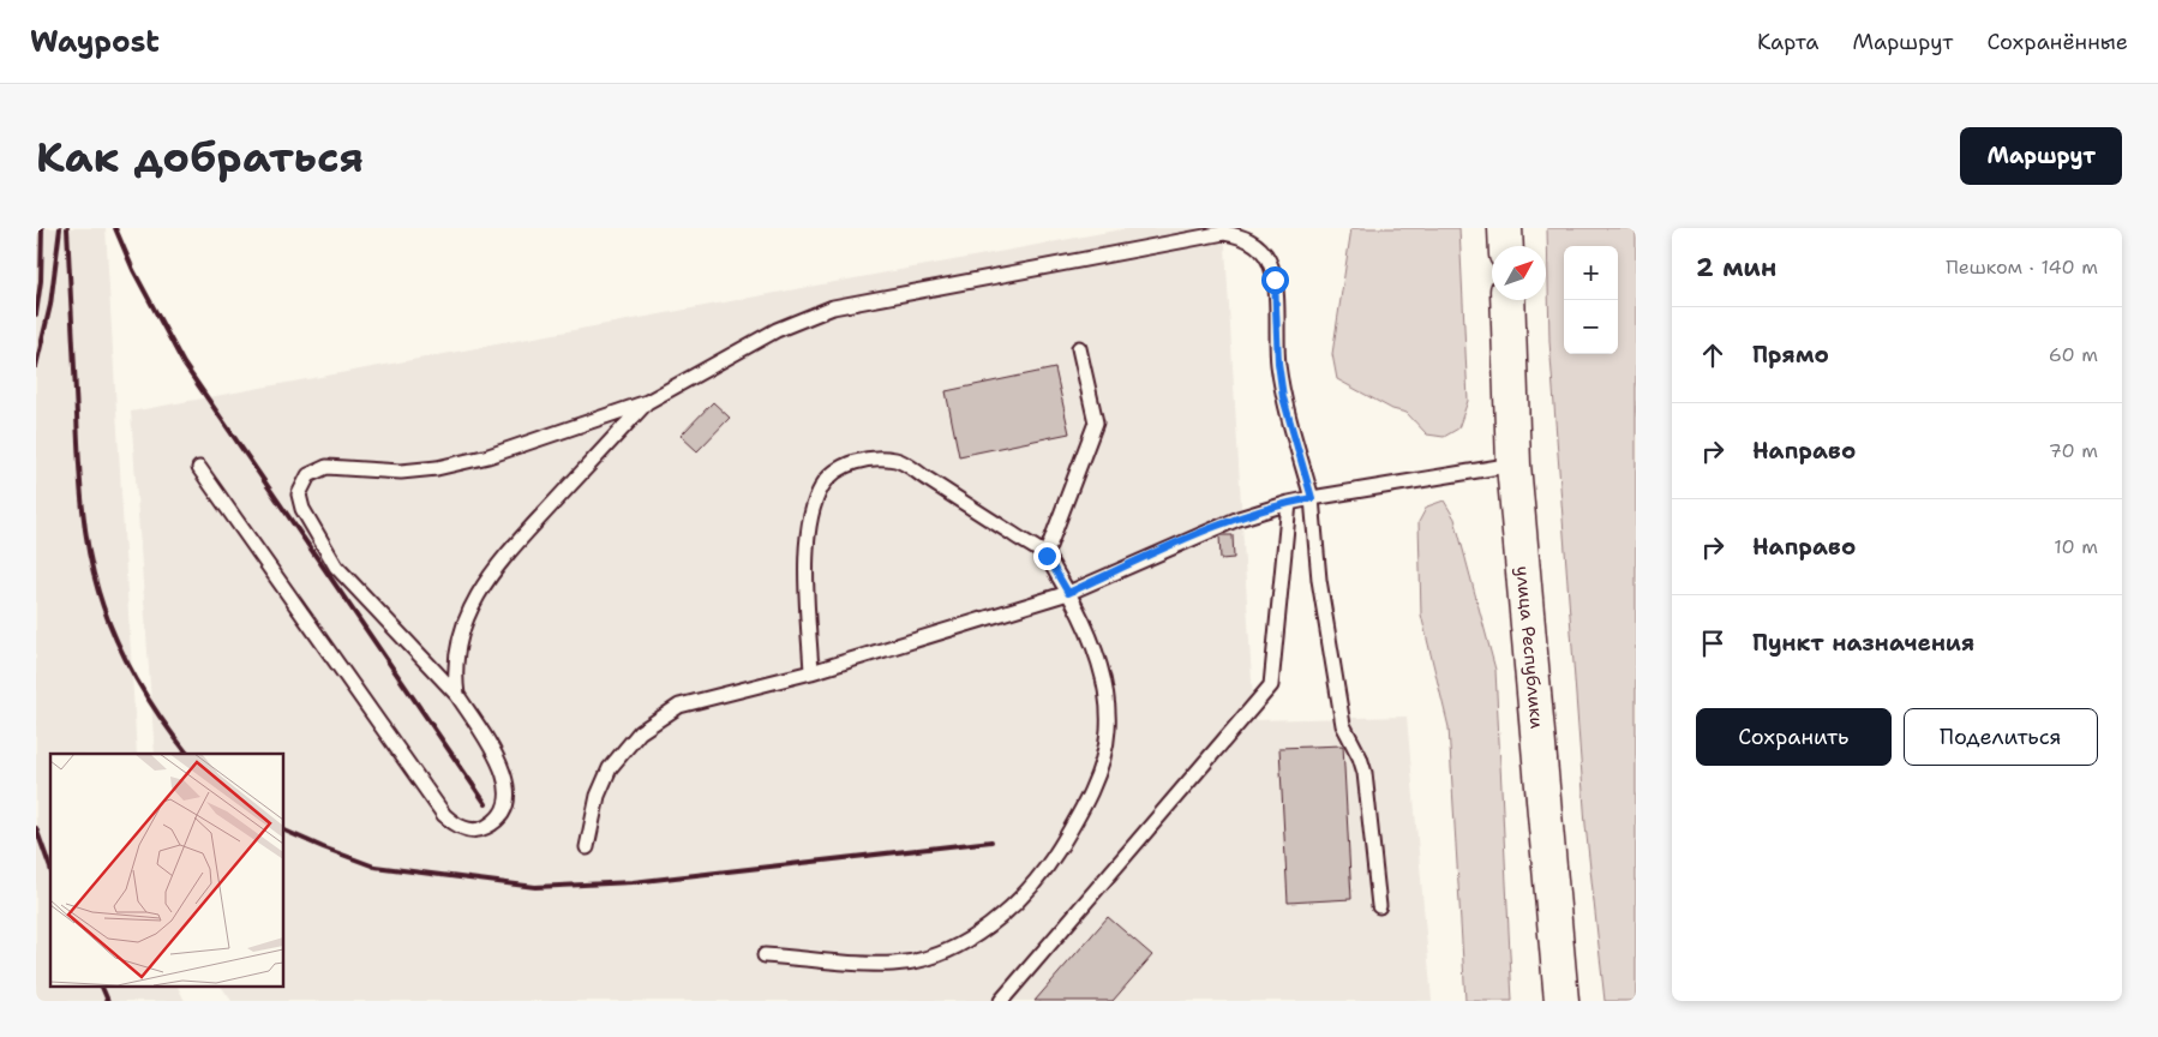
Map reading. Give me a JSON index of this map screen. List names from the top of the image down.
{
  "streets": {
    "main road": ["улица Республики"]
  },
  "north": "top right",
  "page": {
    "header": "Waypost",
    "nav": ["Карта", "Маршрут", "Сохранённые"],
    "buttons": [
      "Маршрут",
      ["Сохранить", "Поделиться"]
    ],
    "title": "Как добраться",
    "heading": ["2 мин", "Пешком · 140 m"],
    "map_buttons": ["+", "−"],
    "list": [
      ["Прямо", "60 m"],
      ["Направо", "70 m"],
      ["Направо", "10 m"],
      "Пункт назначения"
    ]
  }
}
